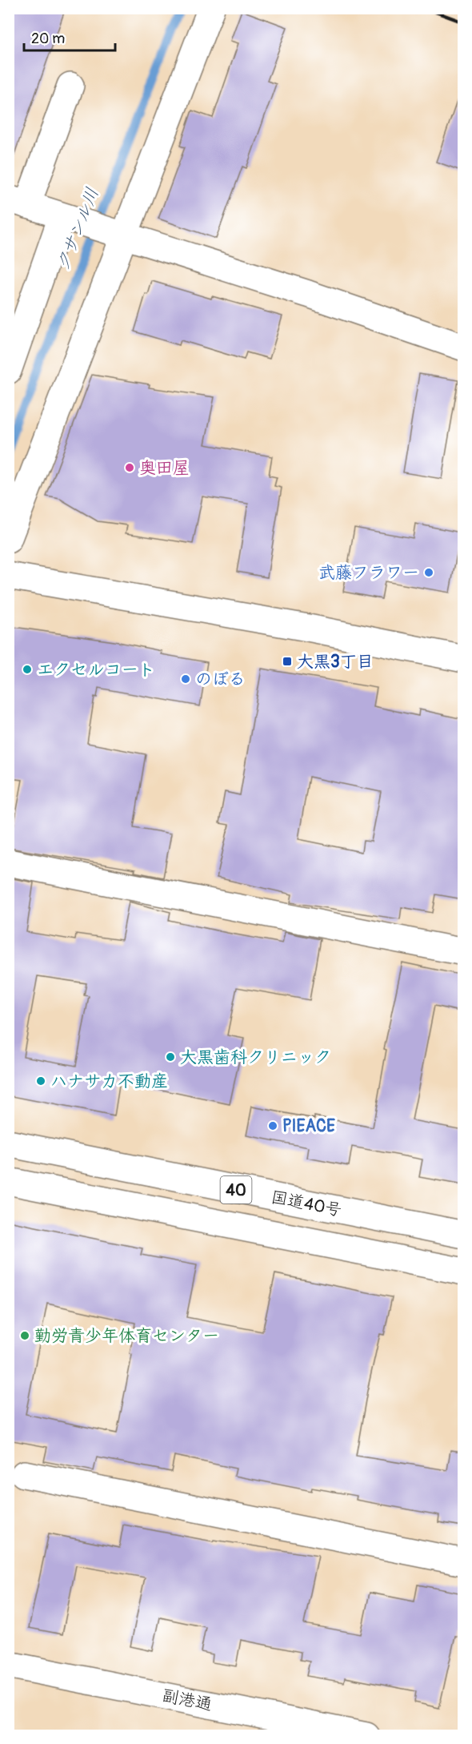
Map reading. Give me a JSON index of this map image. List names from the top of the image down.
{
  "streets": {
    "main road": ["40", "国道40号", "副港通"]
  },
  "water": ["クサンル川"],
  "places": {
    "other": [
      "奥田屋",
      "武藤フラワー",
      "エクセルコート",
      "のぼる",
      "大黒歯科クリニック",
      "ハナサカ不動産",
      "PIEACE",
      "勤労青少年体育センター"
    ],
    "transit": ["大黒3丁目"]
  },
  "scale_bar": "20 m"
}
